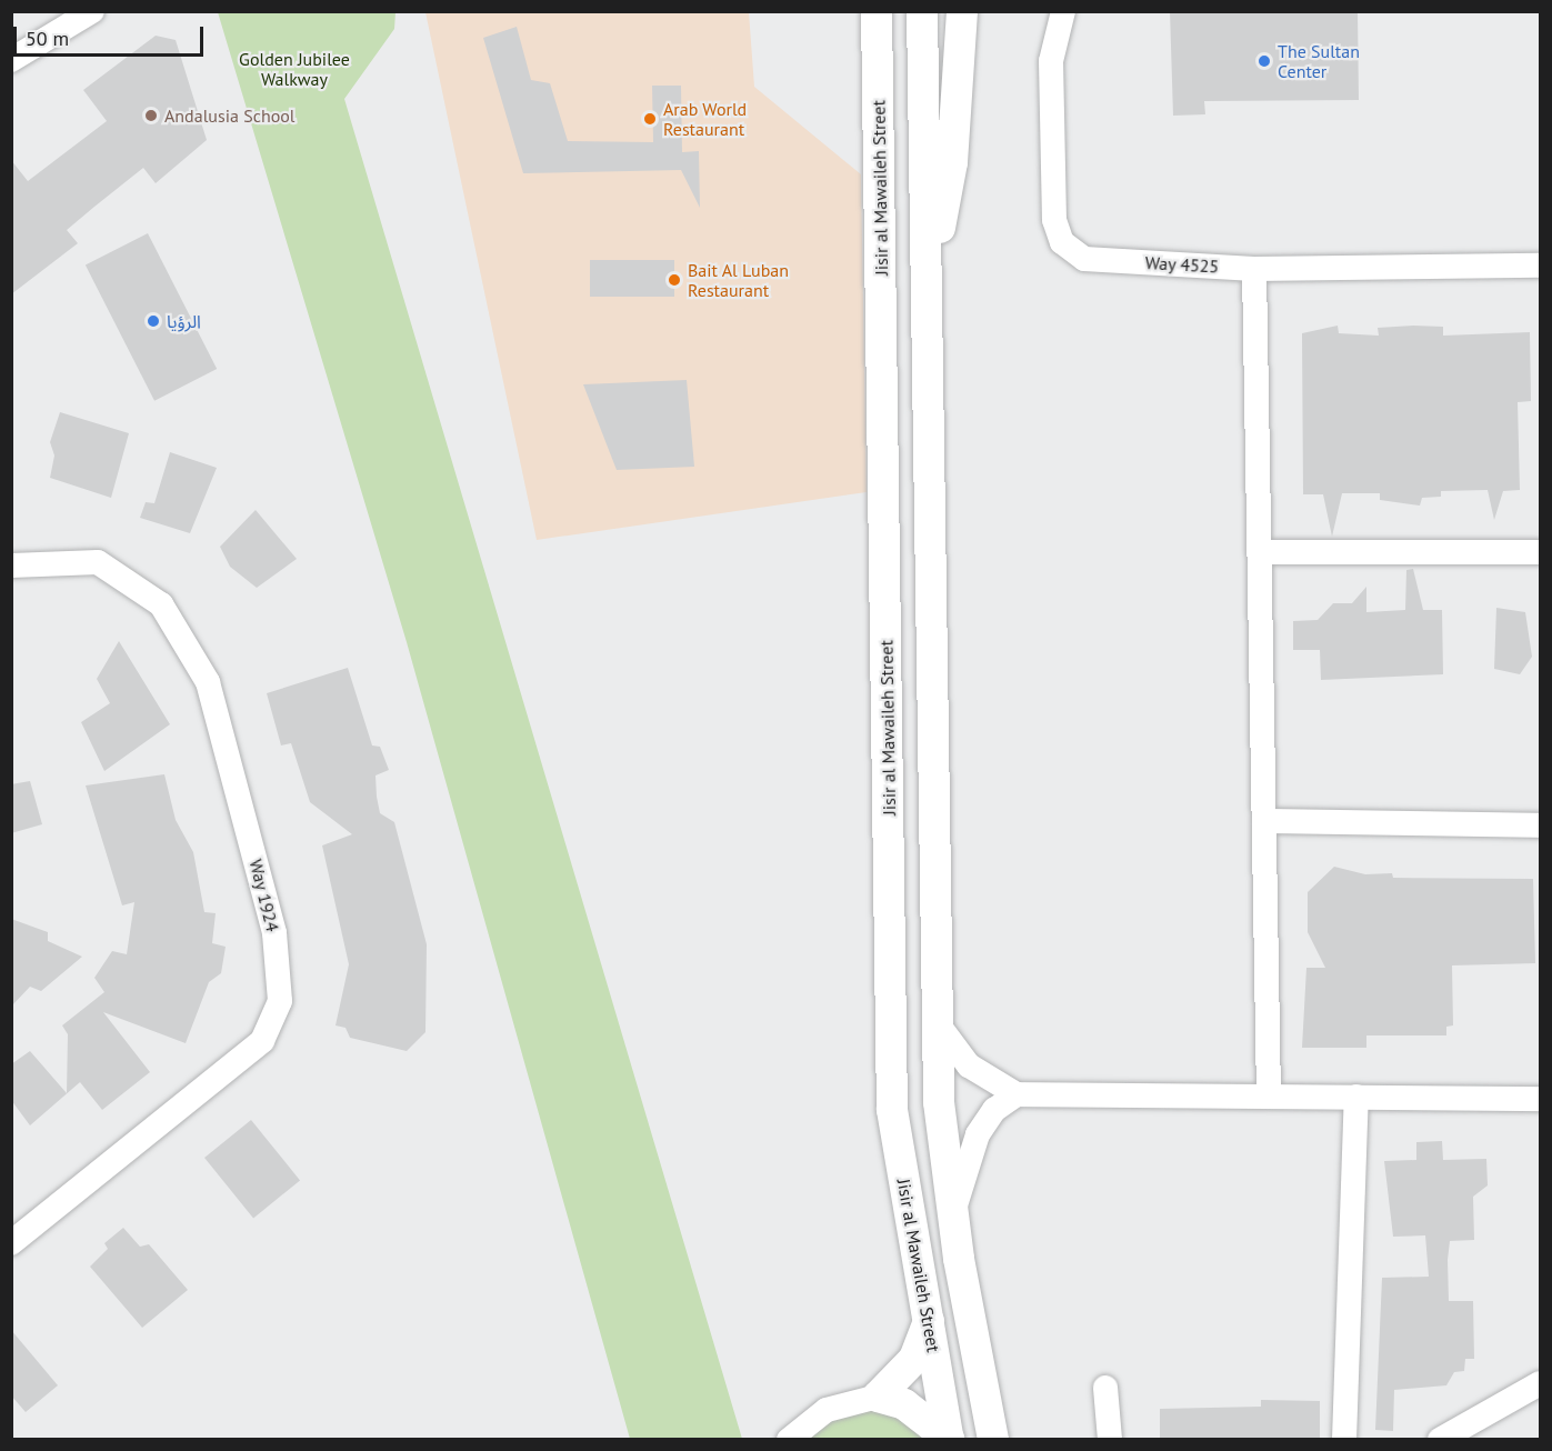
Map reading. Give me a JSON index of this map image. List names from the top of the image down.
{
  "streets": {
    "main road": ["Jisir al Mawaileh Street"],
    "street": ["Way 4525", "Way 1924"]
  },
  "parks": ["Golden Jubilee Walkway"],
  "places": [
    "The Sultan Center",
    "Andalusia School",
    "Arab World Restaurant",
    "Bait Al Luban Restaurant",
    "الرؤيا"
  ],
  "scale_bar": "50 m"
}
